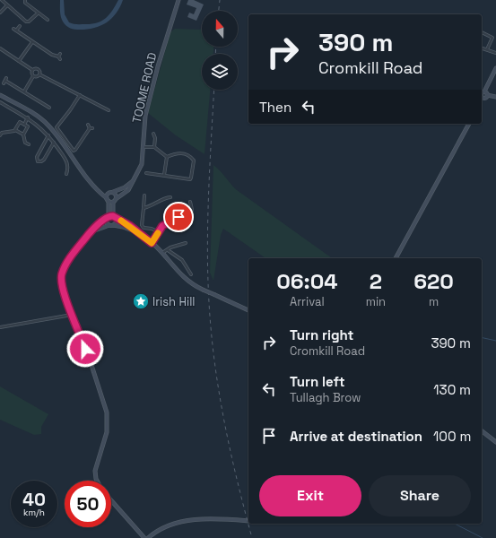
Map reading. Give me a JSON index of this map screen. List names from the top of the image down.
{
  "streets": {
    "street": ["TOOME ROAD"]
  },
  "places": {
    "place": ["Irish Hill"]
  },
  "north": "top",
  "page": {
    "turn": ["390 m", "Cromkill Road"],
    "then": "Then",
    "eta": [
      "06:04",
      "Arrival",
      "2",
      "min",
      "620",
      "m"
    ],
    "list": [
      {
        "name": "Turn right",
        "note": "Cromkill Road",
        "value": "390 m"
      },
      {
        "name": "Turn left",
        "note": "Tullagh Brow",
        "value": "130 m"
      },
      {
        "name": "Arrive at destination",
        "value": "100 m"
      }
    ],
    "buttons": ["Exit", "Share"],
    "speed": "40 km/h",
    "limit": "50"
  }
}
